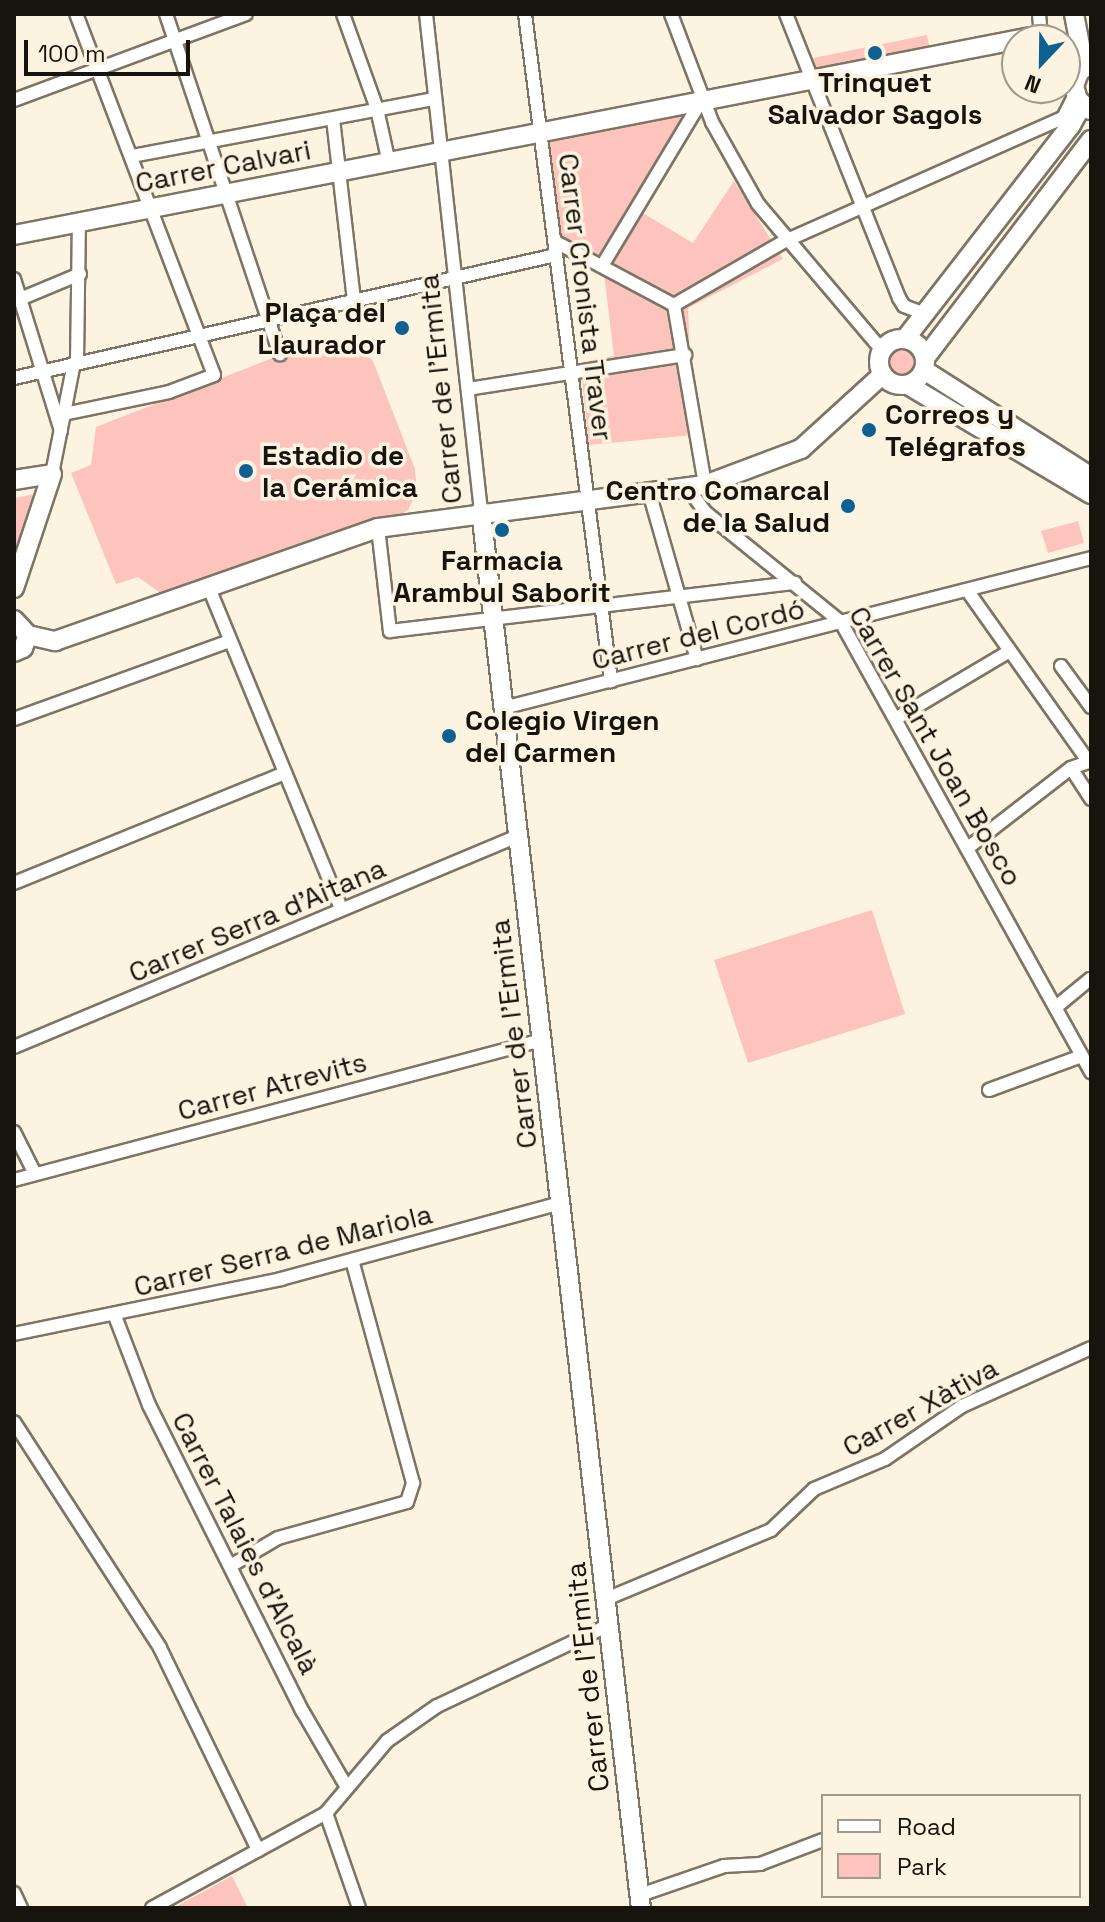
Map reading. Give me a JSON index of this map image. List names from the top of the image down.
{
  "streets": {
    "street": [
      "Carrer Calvari",
      "Carrer Cronista Traver",
      "Carrer de l'Ermita",
      "Carrer del Cordó",
      "Carrer Sant Joan Bosco",
      "Carrer Serra d'Aitana",
      "Carrer Atrevits",
      "Carrer Serra de Mariola",
      "Carrer Xàtiva",
      "Carrer Talaies d'Alcalà"
    ]
  },
  "crossings": [
    ["Carrer Calvari", "Carrer Cronista Traver"],
    ["Carrer Calvari", "Carrer de l'Ermita"],
    ["Carrer Cronista Traver", "Carrer del Cordó"],
    ["Carrer de l'Ermita", "Carrer del Cordó"],
    ["Carrer de l'Ermita", "Carrer Serra d'Aitana"],
    ["Carrer de l'Ermita", "Carrer Atrevits"],
    ["Carrer de l'Ermita", "Carrer Serra de Mariola"],
    ["Carrer de l'Ermita", "Carrer Xàtiva"],
    ["Carrer del Cordó", "Carrer Sant Joan Bosco"],
    ["Carrer Serra de Mariola", "Carrer Talaies d'Alcalà"]
  ],
  "places": [
    "Trinquet Salvador Sagols",
    "Plaça del Llaurador",
    "Correos y Telégrafos",
    "Estadio de la Cerámica",
    "Centro Comarcal de la Salud",
    "Farmacia Arambul Saborit",
    "Colegio Virgen del Carmen"
  ],
  "legend": ["Road", "Park"],
  "scale_bar": "100 m",
  "north": "bottom"
}
